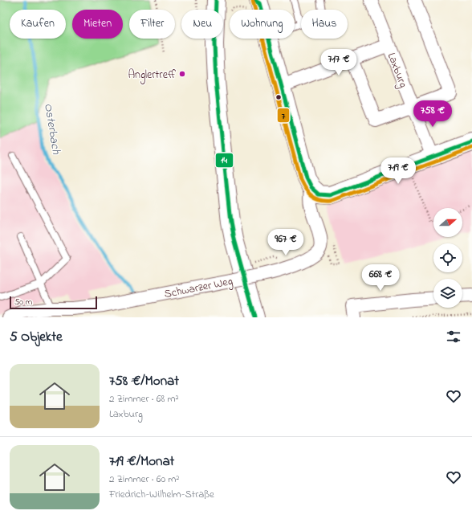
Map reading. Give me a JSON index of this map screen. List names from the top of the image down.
{
  "streets": {
    "street": ["Laxburg", "Schwarzer Weg"]
  },
  "water": ["Osterbach"],
  "places": ["Anglertreff"],
  "lines": ["transit line 14", "transit line 7"],
  "scale_bar": "50 m",
  "north": "right",
  "page": {
    "chip": [
      "Kaufen",
      "Mieten",
      "Filter",
      "Neu",
      "Wohnung",
      "Haus"
    ],
    "price": [
      "717 €",
      "758 €",
      "719 €",
      "967 €",
      "668 €"
    ],
    "scale": "50 m",
    "heading": "5 Objekte",
    "list": [
      {
        "name": "758 €/Monat",
        "note": "2 Zimmer · 68 m² · Laxburg"
      },
      {
        "name": "719 €/Monat",
        "note": "2 Zimmer · 60 m² · Friedrich-Wilhelm-Straße"
      }
    ]
  }
}
